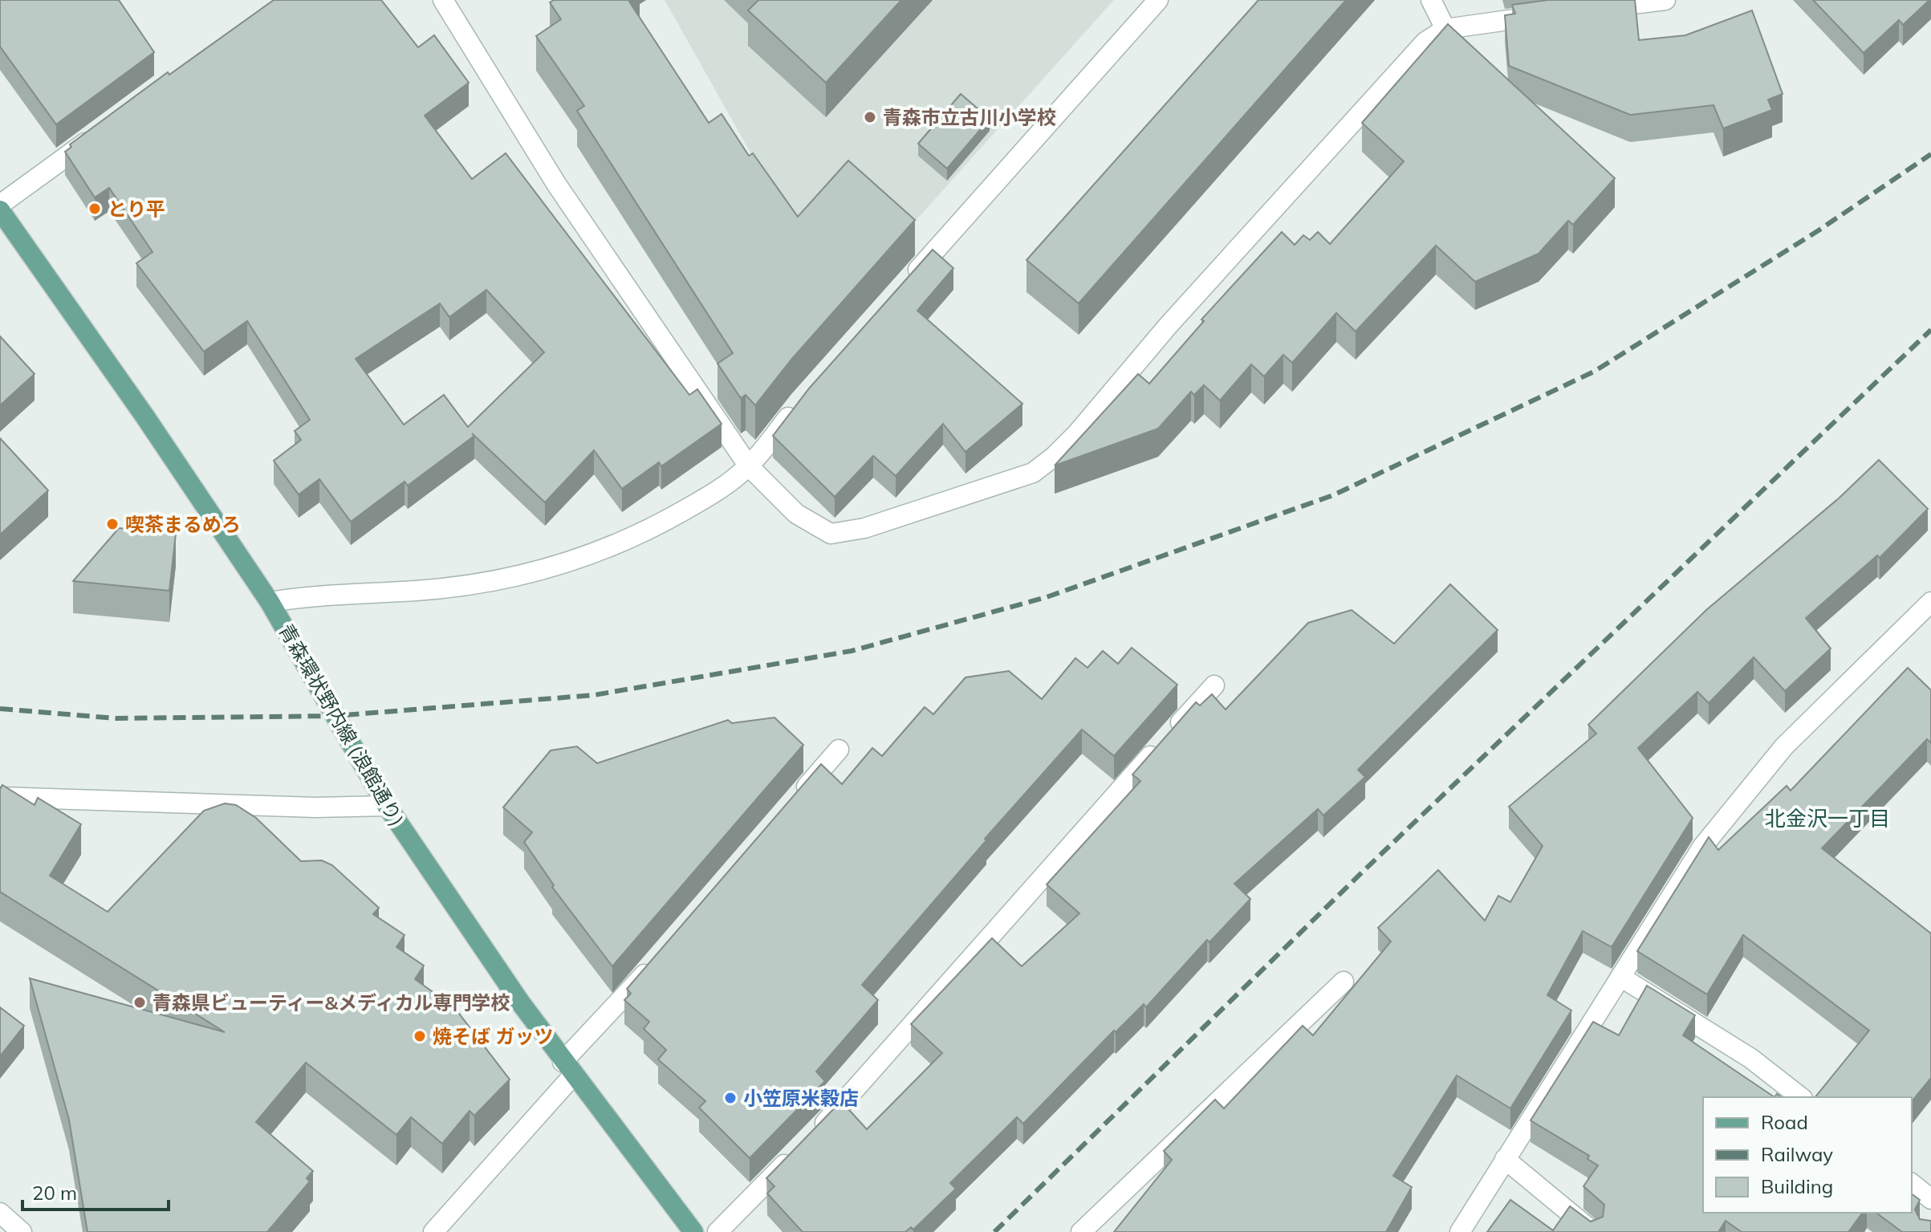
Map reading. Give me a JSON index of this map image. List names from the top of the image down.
{
  "streets": {
    "main road": ["青森環状野内線 (浪館通り)"]
  },
  "districts": ["北金沢一丁目"],
  "places": [
    "青森市立古川小学校",
    "とり平",
    "喫茶まるめろ",
    "青森県ビューティー&メディカル専門学校",
    "焼そば ガッツ",
    "小笠原米穀店"
  ],
  "legend": ["Road", "Railway", "Building"],
  "scale_bar": "20 m"
}
